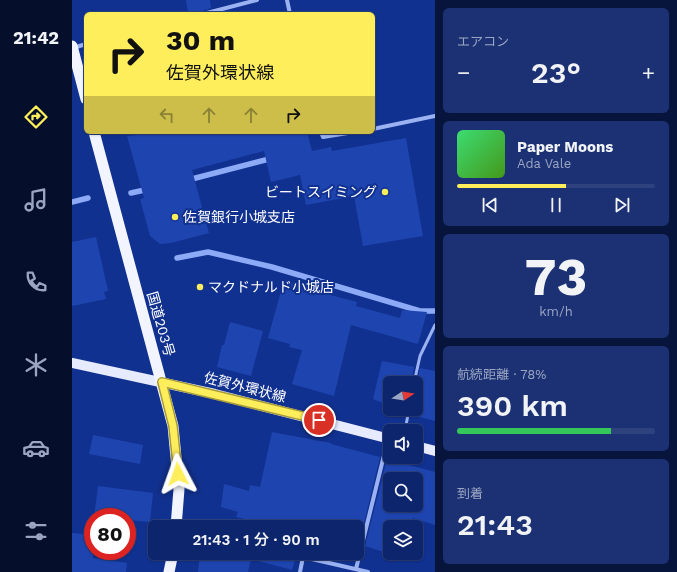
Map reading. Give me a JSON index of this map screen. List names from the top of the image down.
{
  "streets": {
    "highway": ["国道203号"],
    "main road": ["佐賀外環状線"]
  },
  "crossings": [
    ["国道203号", "佐賀外環状線"]
  ],
  "places": ["ビートスイミング", "佐賀銀行小城支店", "マクドナルド小城店"],
  "north": "right",
  "page": {
    "tabs": "21:42",
    "tile": [
      "エアコン",
      ["73", "km/h"],
      ["航続距離 · 78%", "390 km"],
      ["到着", "21:43"]
    ],
    "turn": ["30 m", "佐賀外環状線"],
    "heat": ["−", "23°", "+"],
    "song": ["Paper Moons", "Ada Vale"],
    "limit": "80",
    "trip": "21:43 · 1 分 · 90 m"
  }
}
